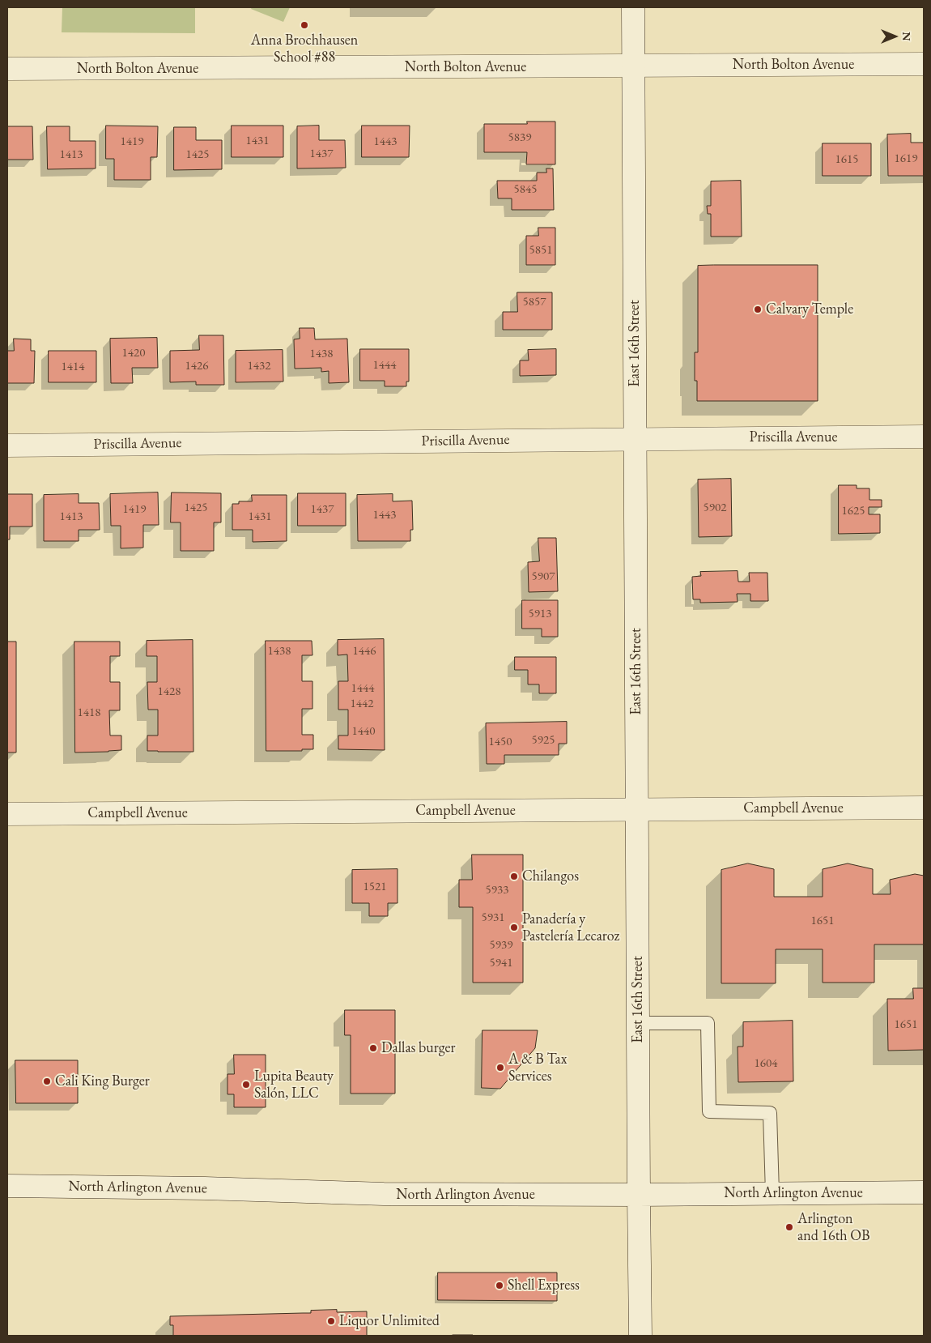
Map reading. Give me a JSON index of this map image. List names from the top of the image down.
{
  "streets": {
    "street": [
      "North Bolton Avenue",
      "East 16th Street",
      "Priscilla Avenue",
      "Campbell Avenue",
      "North Arlington Avenue"
    ]
  },
  "crossings": [
    ["North Bolton Avenue", "East 16th Street"],
    ["East 16th Street", "Priscilla Avenue"],
    ["East 16th Street", "Campbell Avenue"],
    ["East 16th Street", "North Arlington Avenue"]
  ],
  "places": [
    "Anna Brochhausen School #88",
    "Calvary Temple",
    "Chilangos",
    "Panadería y Pastelería Lecaroz",
    "Dallas burger",
    "A & B Tax Services",
    "Cali King Burger",
    "Lupita Beauty Salón, LLC",
    "Arlington and 16th OB",
    "Shell Express",
    "Liquor Unlimited"
  ],
  "house_numbers": [
    "5839",
    "1431",
    "1419",
    "1443",
    "1437",
    "1413",
    "1425",
    "1619",
    "1615",
    "5845",
    "5851",
    "5857",
    "1420",
    "1438",
    "1444",
    "1426",
    "1432",
    "1414",
    "1425",
    "5902",
    "1419",
    "1437",
    "1625",
    "1443",
    "1413",
    "1431",
    "5907",
    "5913",
    "1438",
    "1446",
    "1444",
    "1428",
    "1442",
    "1418",
    "1440",
    "5925",
    "1450",
    "1521",
    "5933",
    "5931",
    "1651",
    "5939",
    "5941",
    "1651",
    "1604"
  ],
  "north": "right"
}
